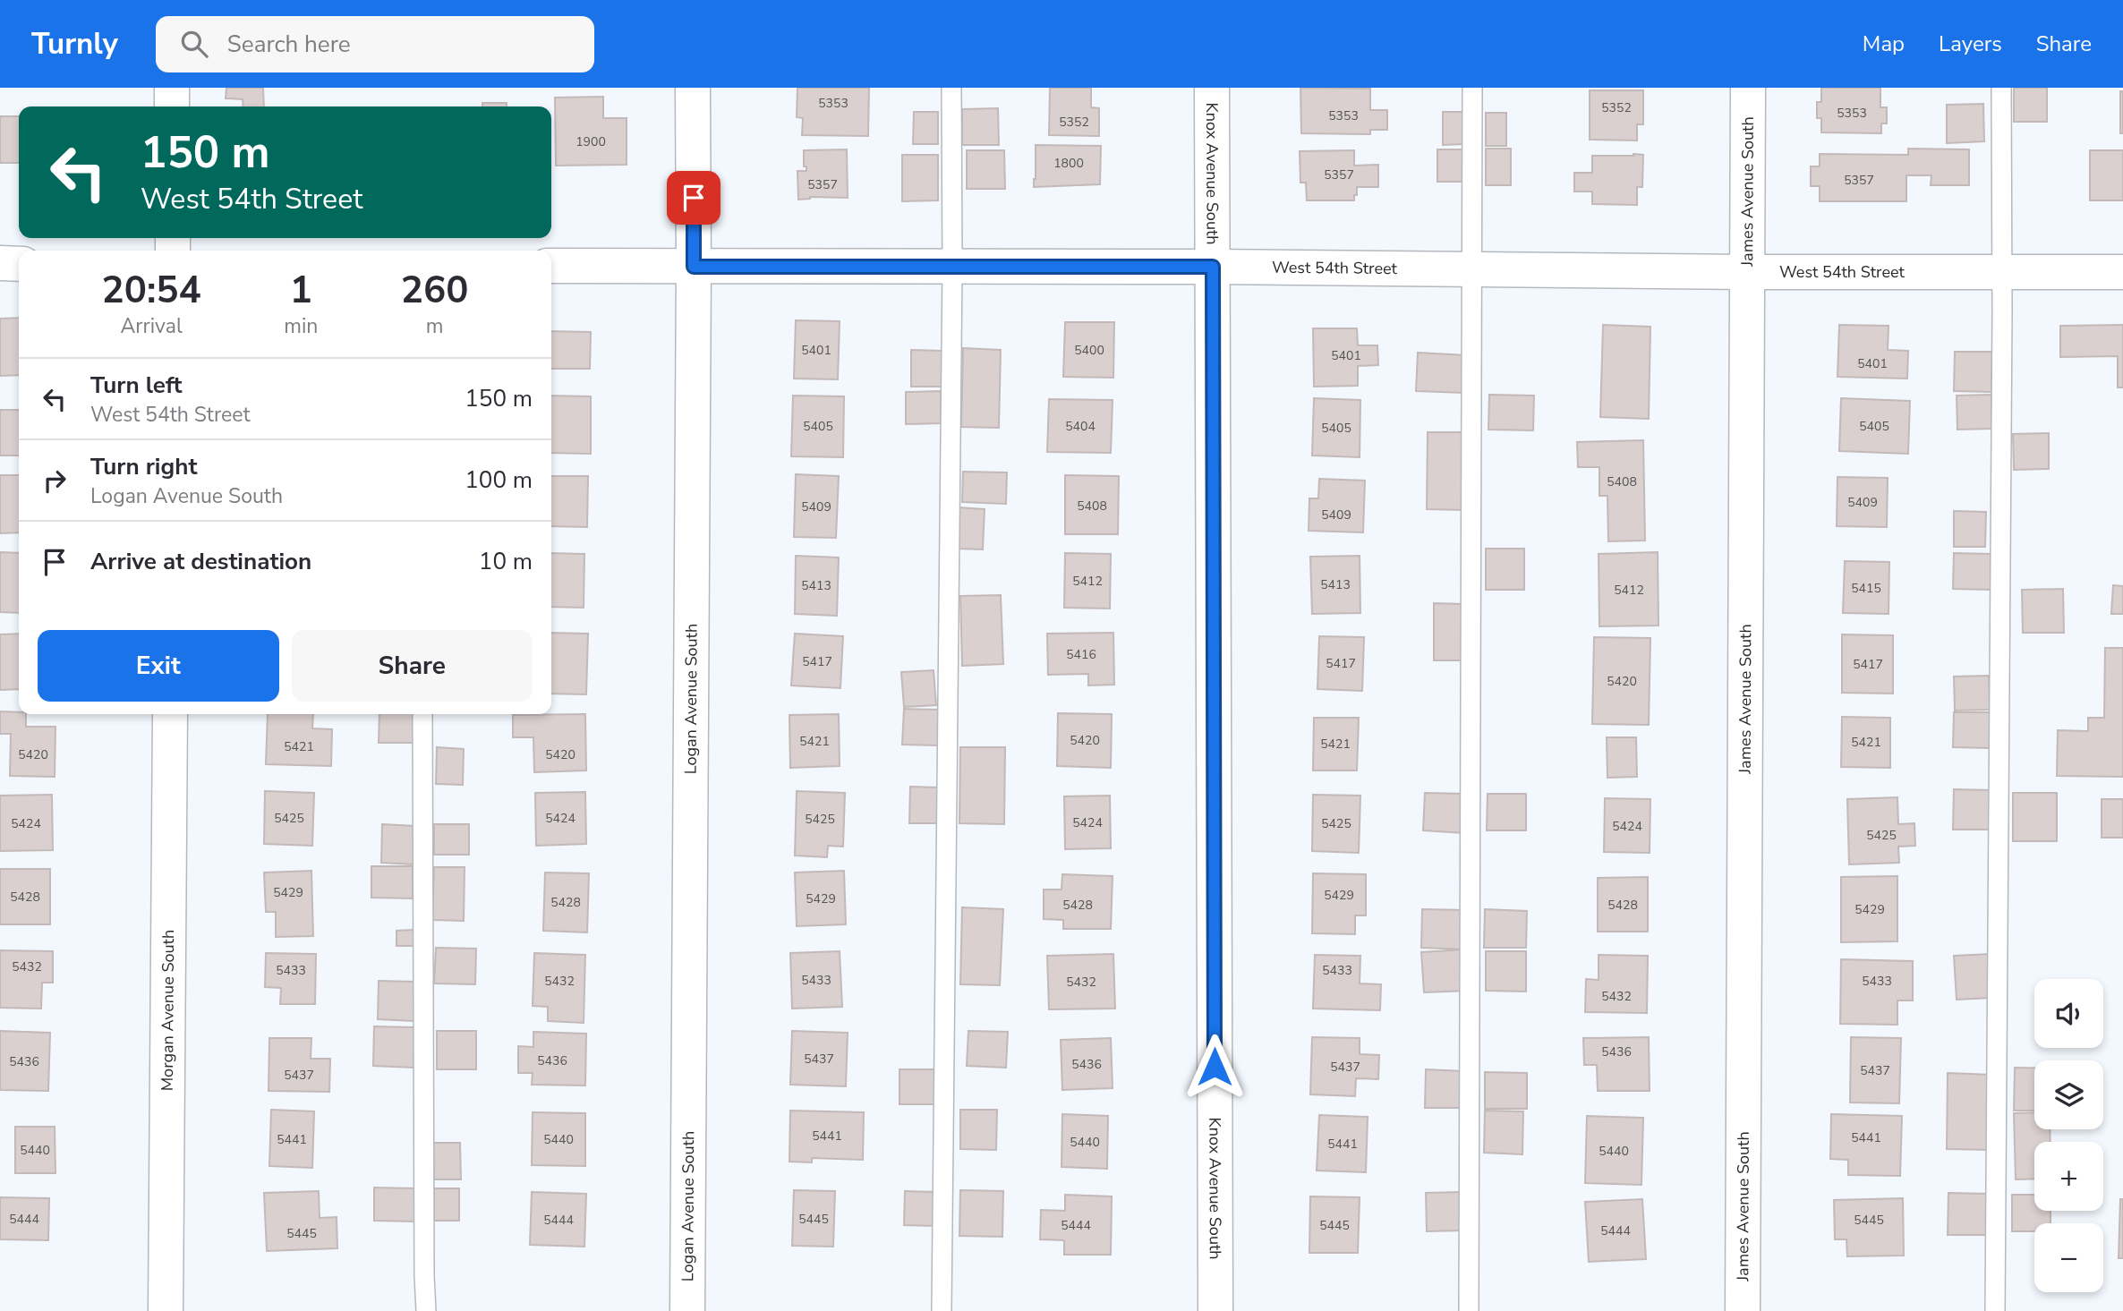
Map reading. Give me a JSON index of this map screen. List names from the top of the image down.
{
  "streets": {
    "street": [
      "Knox Avenue South",
      "James Avenue South",
      "West 54th Street",
      "Logan Avenue South",
      "Morgan Avenue South"
    ]
  },
  "crossings": [
    ["Knox Avenue South", "West 54th Street"],
    ["James Avenue South", "West 54th Street"],
    ["West 54th Street", "Logan Avenue South"]
  ],
  "house_numbers": [
    "5353",
    "5352",
    "5353",
    "5353",
    "5352",
    "1900",
    "1800",
    "5357",
    "5357",
    "5357",
    "5401",
    "5400",
    "5401",
    "5401",
    "5405",
    "5404",
    "5405",
    "5405",
    "5408",
    "5409",
    "5408",
    "5409",
    "5409",
    "5412",
    "5413",
    "5413",
    "5415",
    "5412",
    "5416",
    "5417",
    "5417",
    "5417",
    "5420",
    "5420",
    "5421",
    "5421",
    "5421",
    "5421",
    "5420",
    "5420",
    "5425",
    "5424",
    "5425",
    "5424",
    "5424",
    "5425",
    "5424",
    "5425",
    "5429",
    "5429",
    "5428",
    "5429",
    "5428",
    "5428",
    "5428",
    "5429",
    "5432",
    "5433",
    "5433",
    "5433",
    "5432",
    "5433",
    "5432",
    "5432",
    "5436",
    "5437",
    "5436",
    "5436",
    "5436",
    "5437",
    "5437",
    "5437",
    "5441",
    "5441",
    "5441",
    "5440",
    "5440",
    "5441",
    "5440",
    "5440",
    "5444",
    "5445",
    "5444",
    "5445",
    "5444",
    "5445",
    "5444",
    "5445"
  ],
  "page": {
    "header": "Turnly",
    "search": "Search here",
    "nav": ["Map", "Layers", "Share"],
    "turn": ["150 m", "West 54th Street"],
    "eta": [
      "20:54",
      "Arrival",
      "1",
      "min",
      "260",
      "m"
    ],
    "list": [
      {
        "name": "Turn left",
        "note": "West 54th Street",
        "value": "150 m"
      },
      {
        "name": "Turn right",
        "note": "Logan Avenue South",
        "value": "100 m"
      },
      {
        "name": "Arrive at destination",
        "value": "10 m"
      }
    ],
    "buttons": ["Exit", "Share"],
    "map_buttons": ["+", "−"]
  }
}
